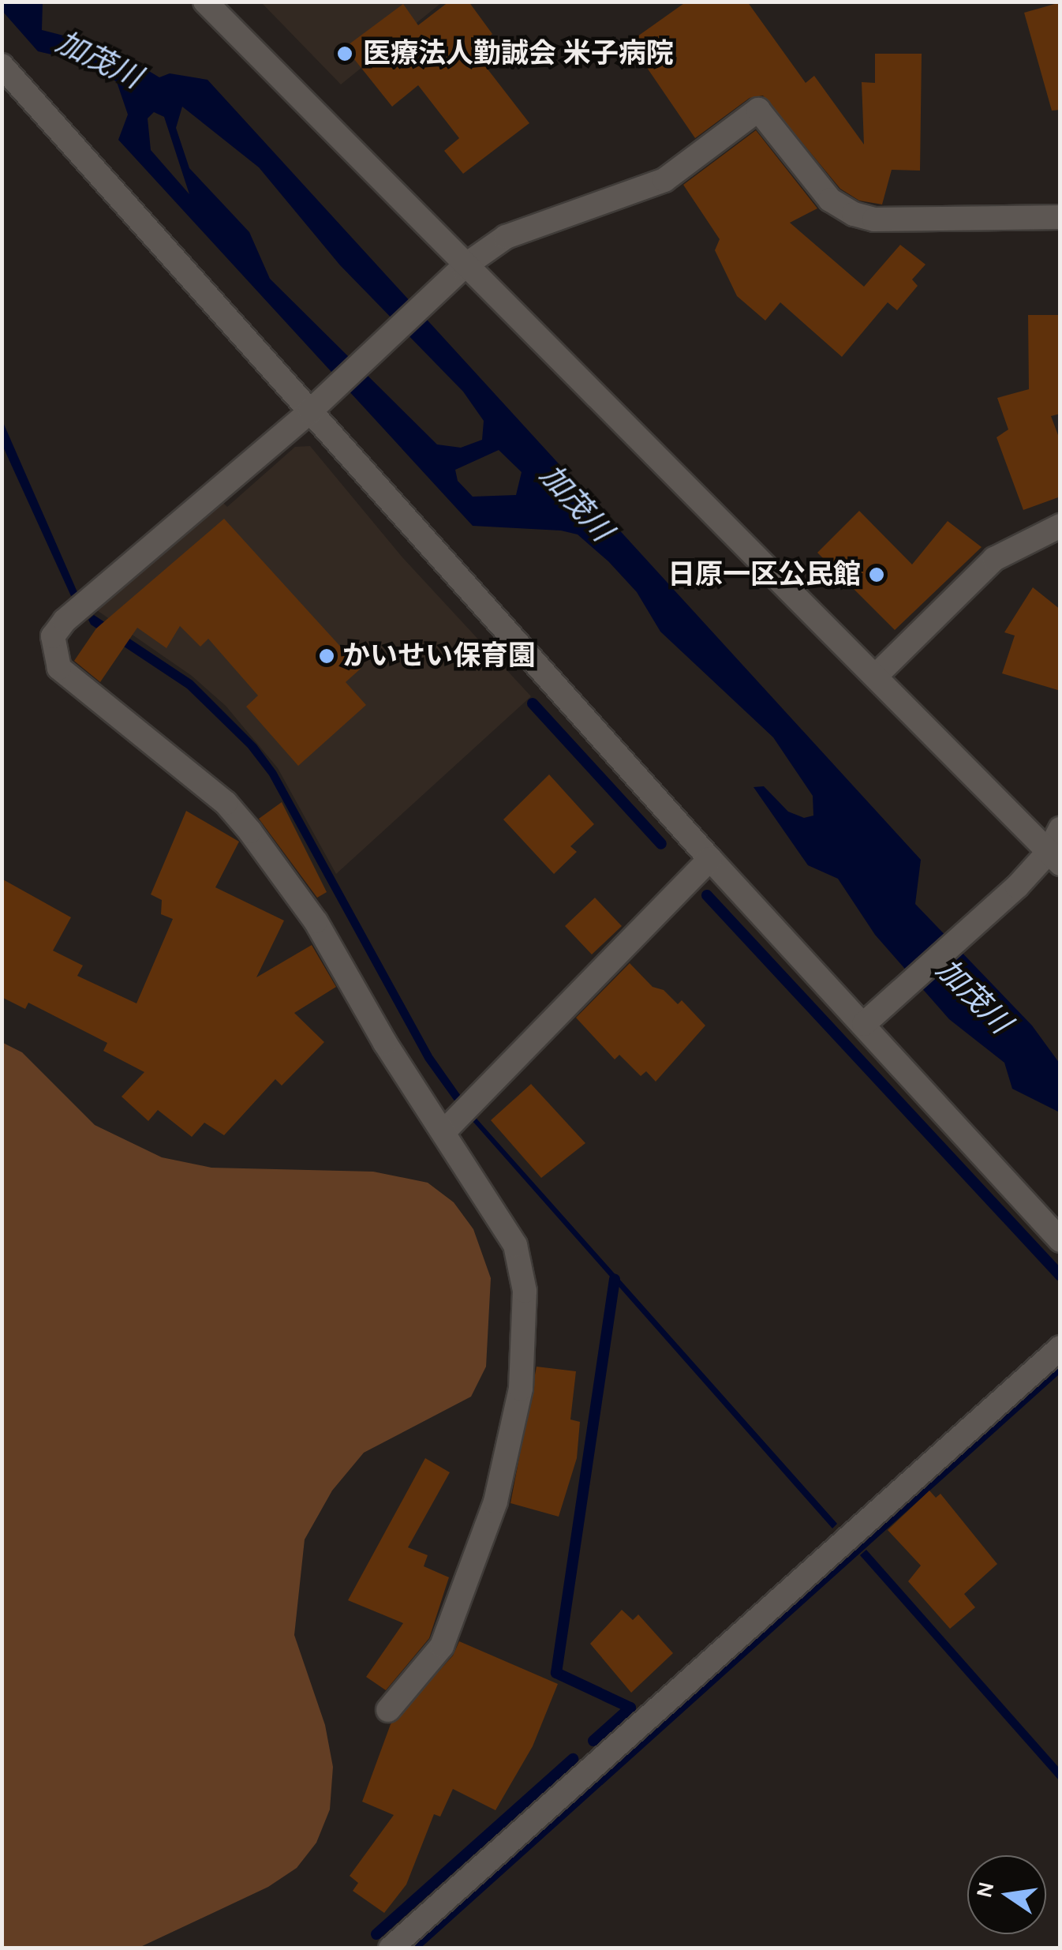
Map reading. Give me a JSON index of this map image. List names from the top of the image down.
{
  "water": ["加茂川"],
  "places": ["医療法人勤誠会 米子病院", "日原一区公民館", "かいせい保育園"],
  "north": "left"
}
